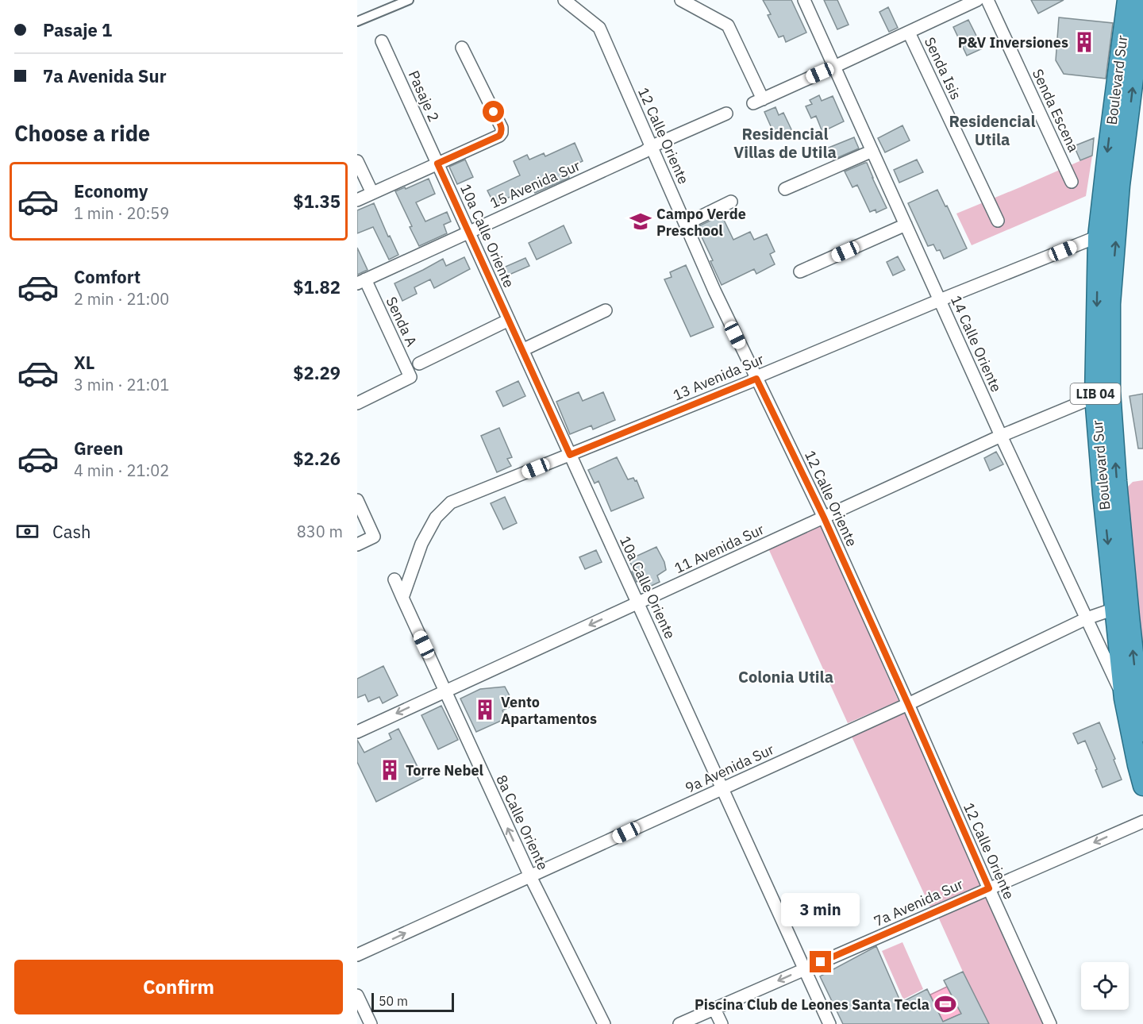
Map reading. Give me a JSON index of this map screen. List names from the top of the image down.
{
  "streets": {
    "highway": ["Boulevard Sur", "LIB 04"],
    "street": [
      "Senda Isis",
      "Pasaje 2",
      "Senda Escena",
      "12 Calle Oriente",
      "15 Avenida Sur",
      "10a Calle Oriente",
      "Senda A",
      "14 Calle Oriente",
      "13 Avenida Sur",
      "11 Avenida Sur",
      "9a Avenida Sur",
      "8a Calle Oriente",
      "7a Avenida Sur"
    ]
  },
  "crossings": [
    ["Boulevard Sur", "14 Calle Oriente"],
    ["Boulevard Sur", "13 Avenida Sur"],
    ["Boulevard Sur", "11 Avenida Sur"],
    ["Boulevard Sur", "9a Avenida Sur"],
    ["Pasaje 2", "10a Calle Oriente"],
    ["12 Calle Oriente", "15 Avenida Sur"],
    ["12 Calle Oriente", "13 Avenida Sur"],
    ["12 Calle Oriente", "11 Avenida Sur"],
    ["12 Calle Oriente", "9a Avenida Sur"],
    ["12 Calle Oriente", "7a Avenida Sur"],
    ["15 Avenida Sur", "10a Calle Oriente"],
    ["15 Avenida Sur", "Senda A"],
    ["10a Calle Oriente", "13 Avenida Sur"],
    ["10a Calle Oriente", "11 Avenida Sur"],
    ["10a Calle Oriente", "9a Avenida Sur"],
    ["10a Calle Oriente", "7a Avenida Sur"],
    ["14 Calle Oriente", "13 Avenida Sur"],
    ["14 Calle Oriente", "11 Avenida Sur"],
    ["14 Calle Oriente", "9a Avenida Sur"],
    ["13 Avenida Sur", "8a Calle Oriente"],
    ["11 Avenida Sur", "8a Calle Oriente"],
    ["9a Avenida Sur", "8a Calle Oriente"]
  ],
  "one_way": ["11 Avenida Sur", "8a Calle Oriente", "7a Avenida Sur"],
  "districts": ["Residencial Utila", "Residencial Villas de Utila", "Colonia Utila"],
  "places": {
    "building": ["P&V Inversiones", "Vento Apartamentos", "Torre Nebel"],
    "school or university": ["Campo Verde Preschool"],
    "sports": ["Piscina Club de Leones Santa Tecla"]
  },
  "scale_bar": "50 m",
  "page": {
    "banner": ["Pasaje 1", "7a Avenida Sur"],
    "heading": "Choose a ride",
    "list": [
      {
        "name": "Economy",
        "note": "1 min · 20:59",
        "value": "$1.35"
      },
      {
        "name": "Comfort",
        "note": "2 min · 21:00",
        "value": "$1.82"
      },
      {
        "name": "XL",
        "note": "3 min · 21:01",
        "value": "$2.29"
      },
      {
        "name": "Green",
        "note": "4 min · 21:02",
        "value": "$2.26"
      }
    ],
    "pay": ["Cash", "830 m"],
    "bubble": "3 min",
    "buttons": "Confirm",
    "scale": "50 m"
  }
}
